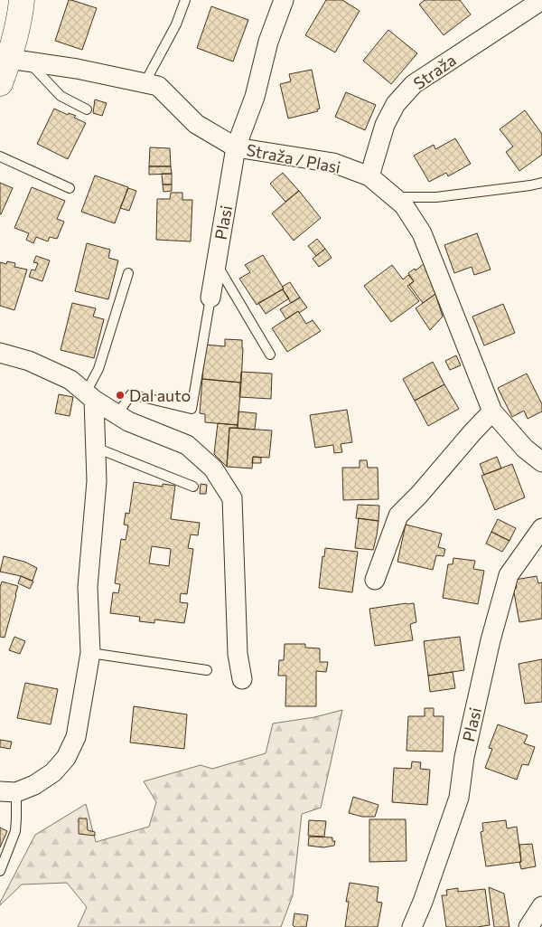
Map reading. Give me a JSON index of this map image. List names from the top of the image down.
{
  "streets": {
    "street": ["Straža", "Straža / Plasi", "Plasi"]
  },
  "crossings": [
    ["Straža", "Straža / Plasi"],
    ["Straža / Plasi", "Plasi"]
  ],
  "places": ["Dal auto"]
}
